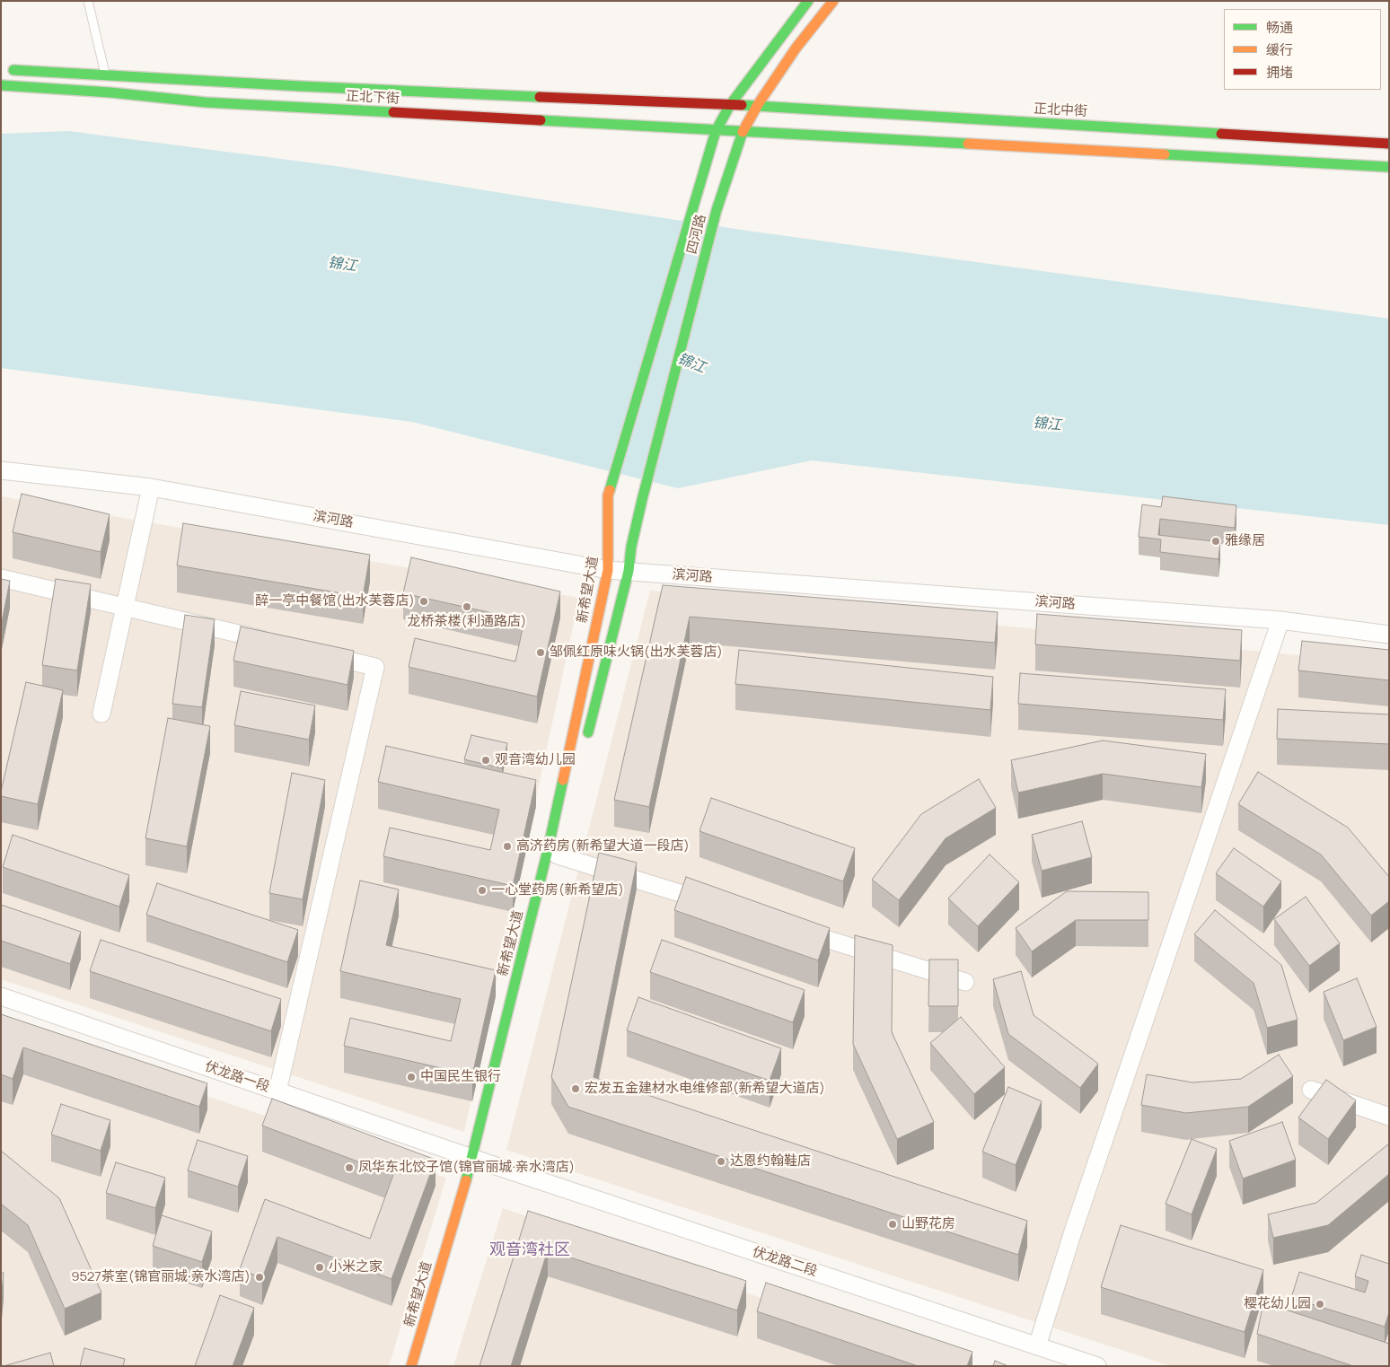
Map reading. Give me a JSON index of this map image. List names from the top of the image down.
{
  "streets": {
    "street": [
      "正北下街",
      "正北中街",
      "四河路",
      "滨河路",
      "新希望大道",
      "伏龙路一段",
      "伏龙路二段"
    ]
  },
  "crossings": [
    ["正北下街", "正北中街"],
    ["正北下街", "四河路"],
    ["正北中街", "四河路"],
    ["四河路", "滨河路"],
    ["四河路", "新希望大道"],
    ["滨河路", "新希望大道"],
    ["新希望大道", "伏龙路一段"],
    ["新希望大道", "伏龙路二段"],
    ["伏龙路一段", "伏龙路二段"]
  ],
  "districts": ["观音湾社区"],
  "water": ["锦江"],
  "places": [
    "雅缘居",
    "醉一亭中餐馆(出水芙蓉店)",
    "龙桥茶楼(利通路店)",
    "邹佩红原味火锅(出水芙蓉店)",
    "观音湾幼儿园",
    "高济药房(新希望大道一段店)",
    "一心堂药房(新希望店)",
    "中国民生银行",
    "宏发五金建材水电维修部(新希望大道店)",
    "达恩约翰鞋店",
    "凤华东北饺子馆(锦官丽城·亲水湾店)",
    "山野花房",
    "小米之家",
    "9527茶室(锦官丽城·亲水湾店)",
    "樱花幼儿园"
  ],
  "legend": ["畅通", "缓行", "拥堵"]
}
